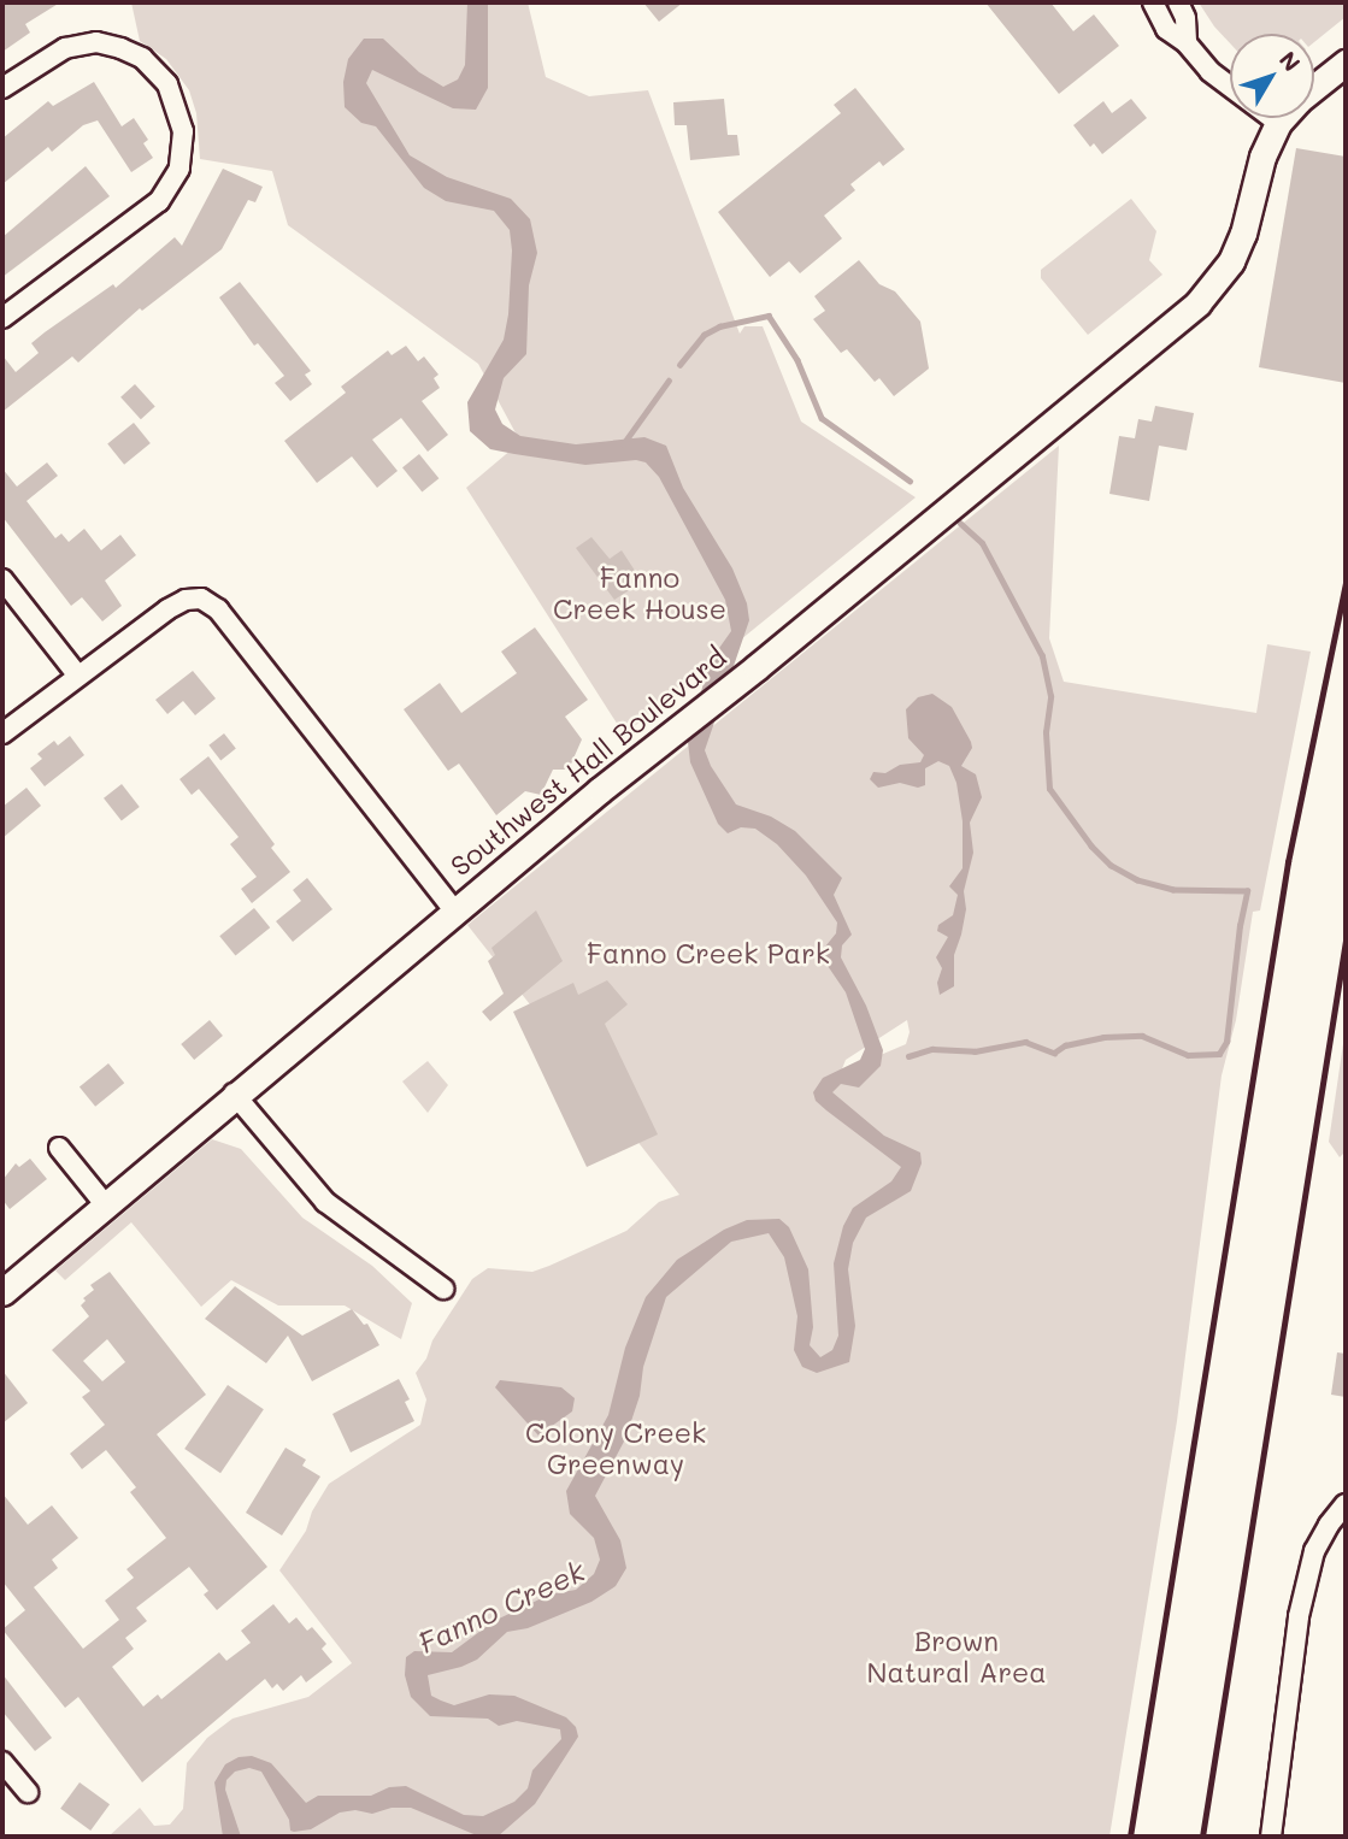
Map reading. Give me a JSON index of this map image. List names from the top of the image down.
{
  "streets": {
    "main road": ["Southwest Hall Boulevard"]
  },
  "water": ["Fanno Creek"],
  "parks": [
    "Fanno Creek House",
    "Fanno Creek Park",
    "Colony Creek Greenway",
    "Brown Natural Area"
  ],
  "north": "top right"
}
